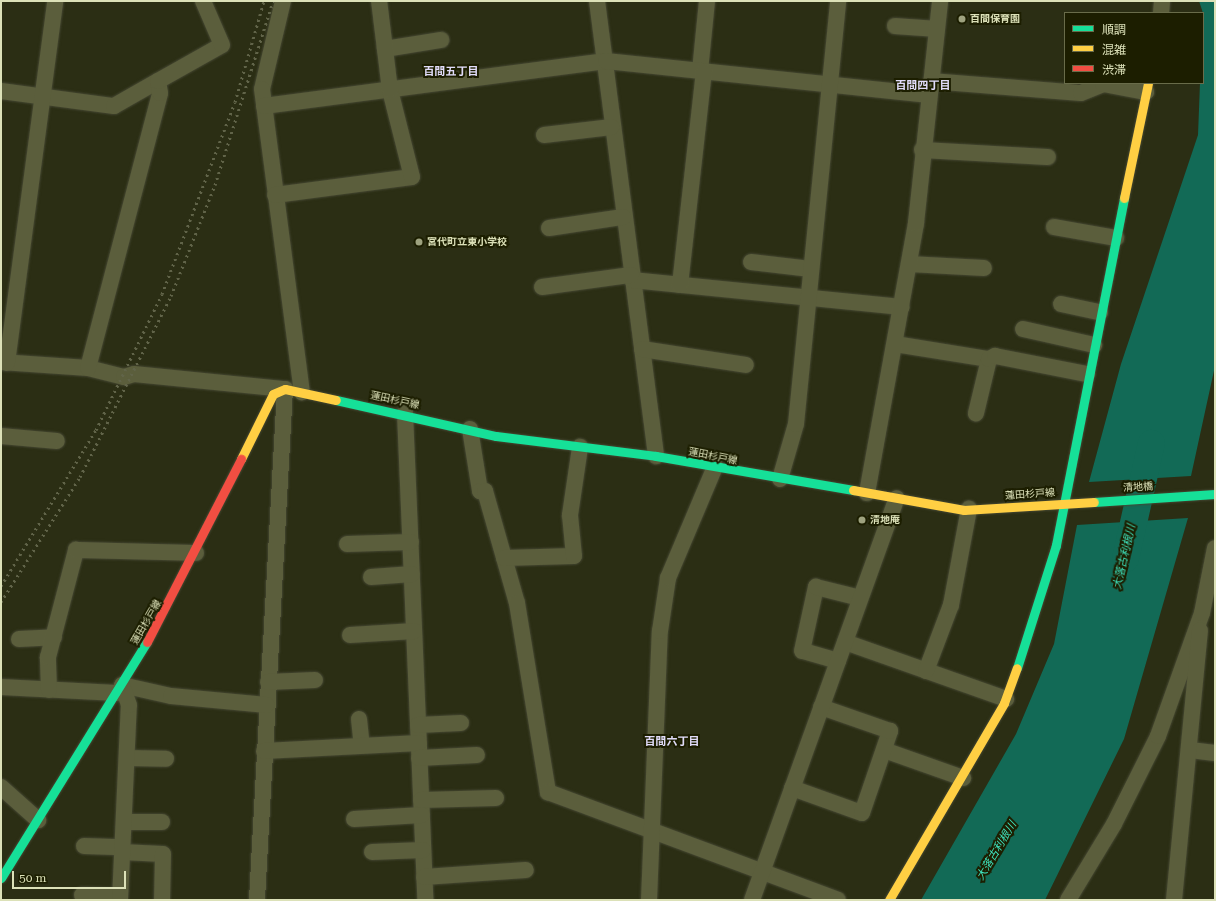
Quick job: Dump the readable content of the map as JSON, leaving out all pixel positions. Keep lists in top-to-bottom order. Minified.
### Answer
{"streets":{"main road":["蓮田杉戸線","清地橋"]},"crossings":[["蓮田杉戸線","清地橋"]],"districts":["百間五丁目","百間四丁目","百間六丁目"],"water":["大落古利根川"],"places":["百間保育園","宮代町立東小学校","清地庵"],"legend":["順調","混雑","渋滞"],"scale_bar":"50 m"}
